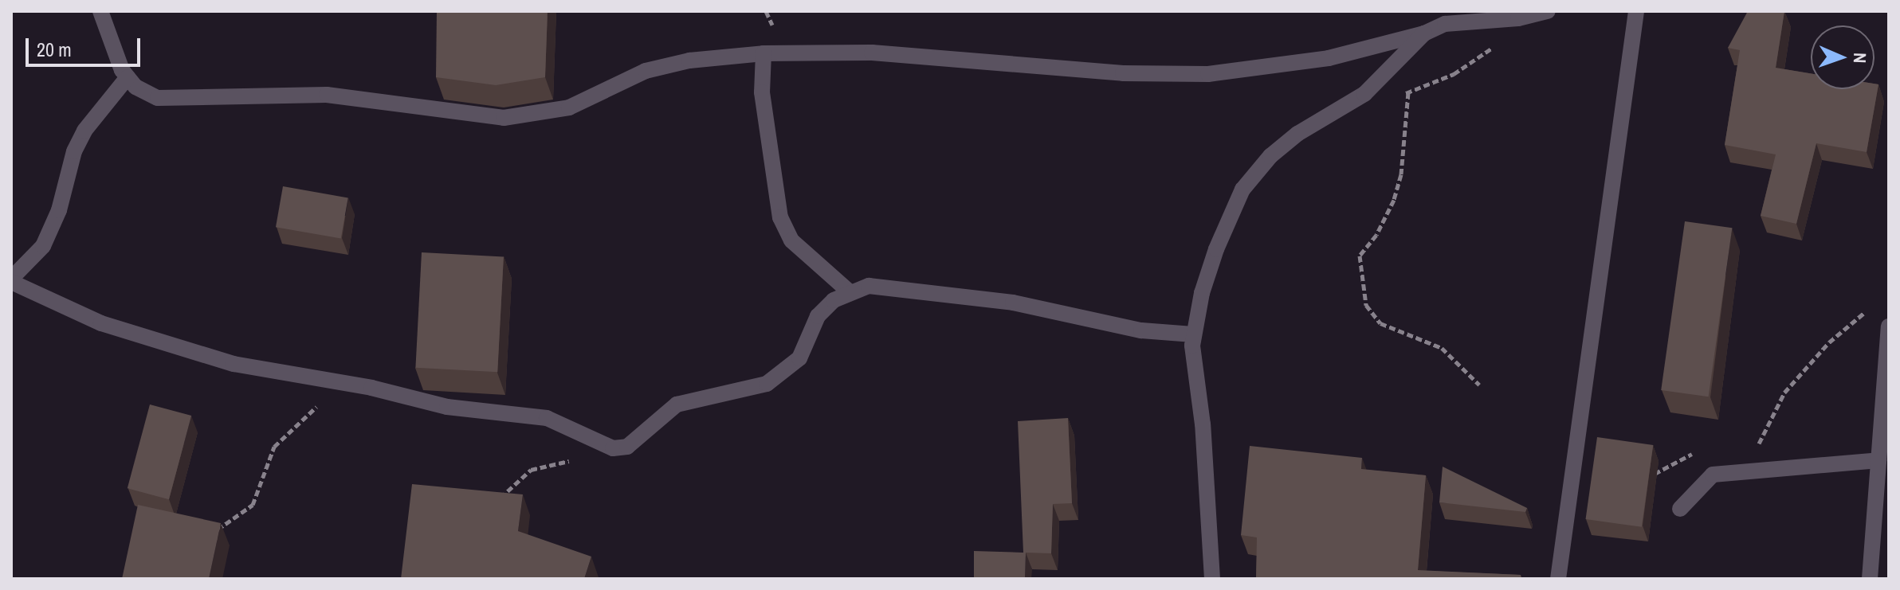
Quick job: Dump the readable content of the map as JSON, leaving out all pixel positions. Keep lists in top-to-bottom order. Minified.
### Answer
{"scale_bar":"20 m","north":"right"}
